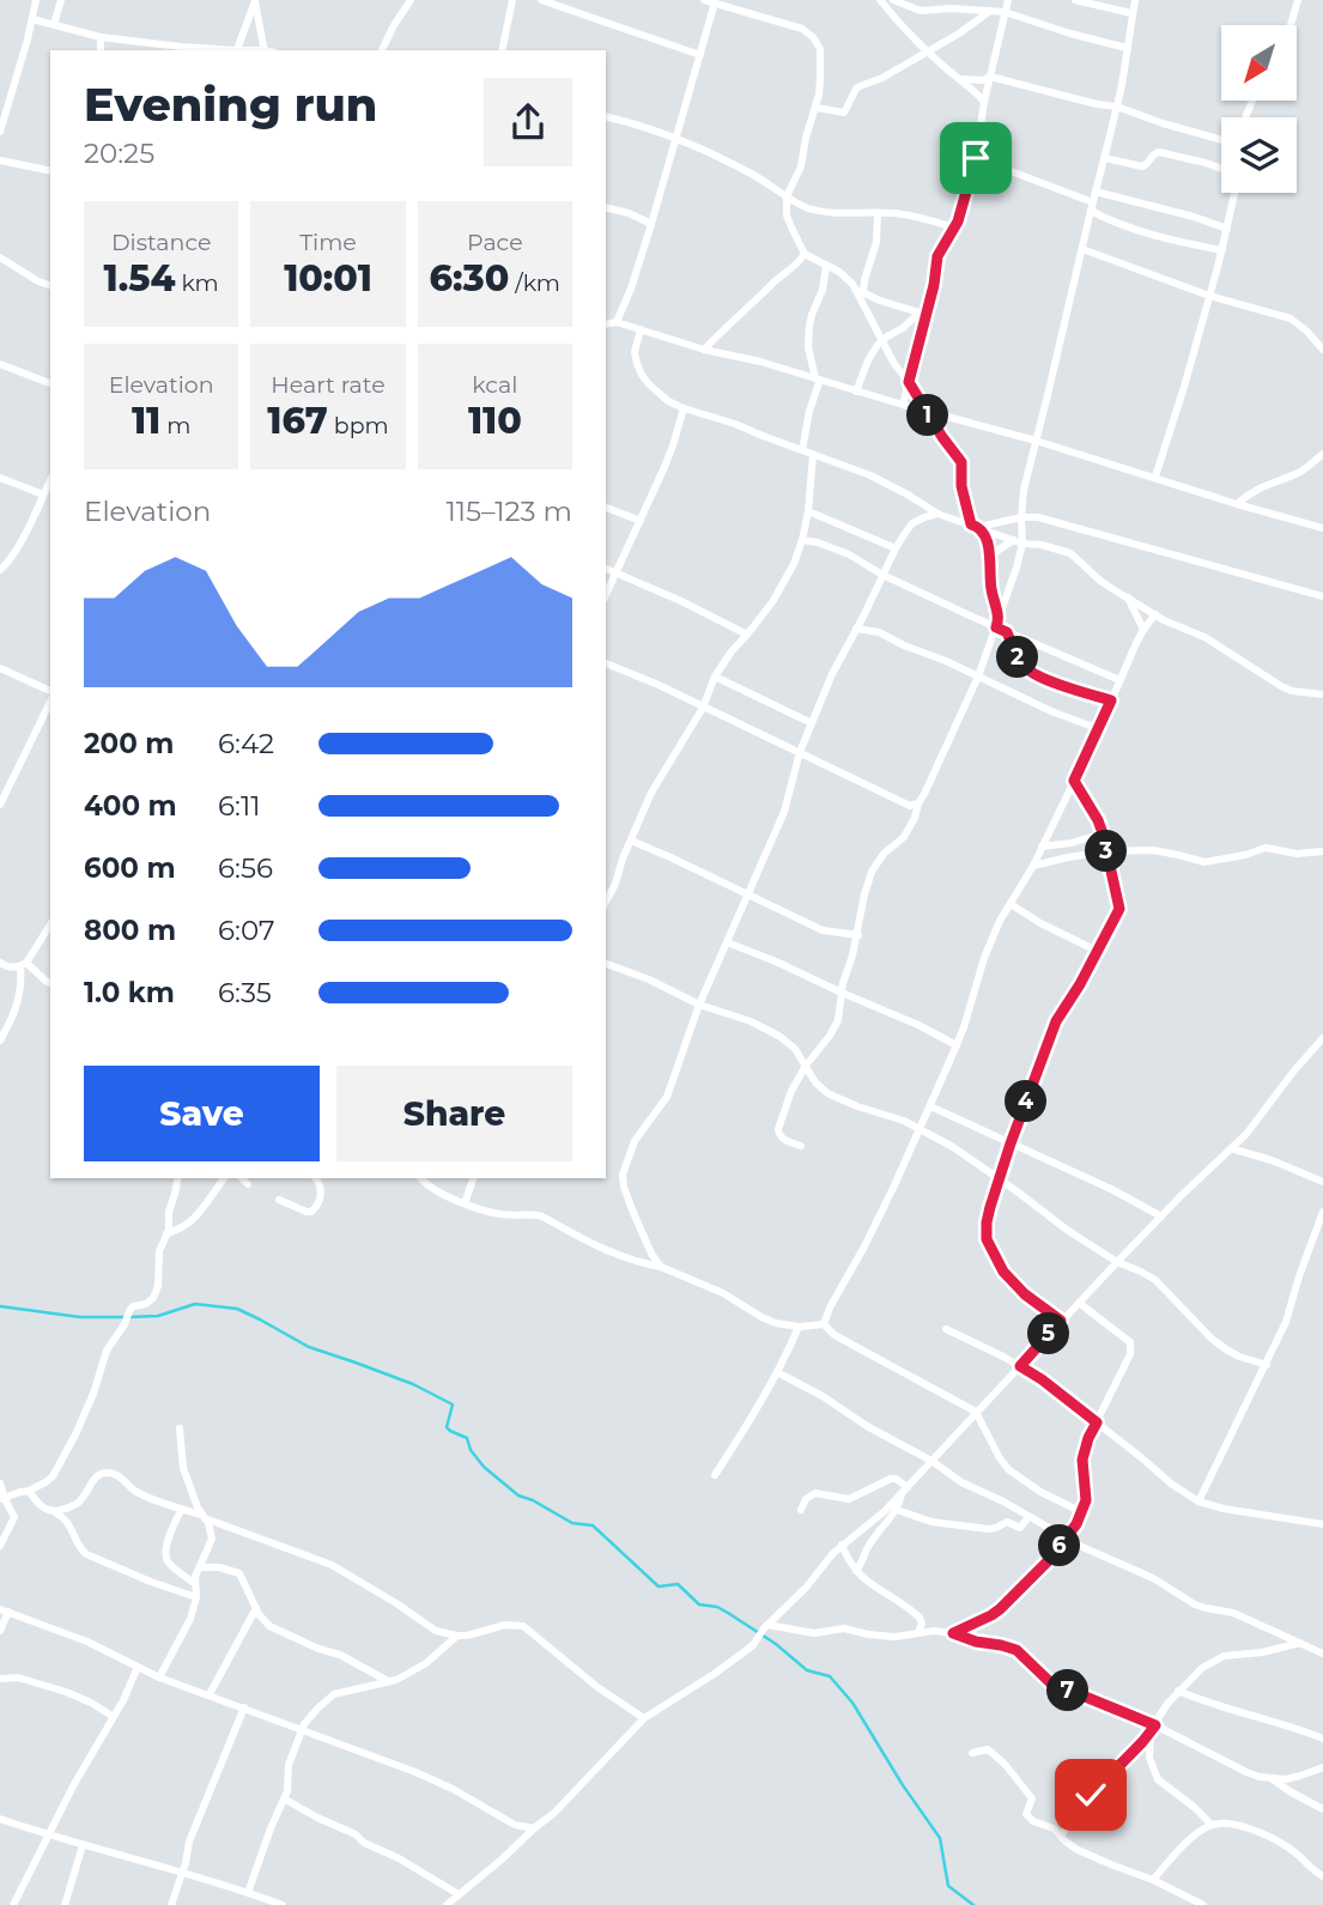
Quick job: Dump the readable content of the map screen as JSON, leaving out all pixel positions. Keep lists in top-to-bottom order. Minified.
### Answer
{"north":"bottom left","page":{"heading":["Evening run","20:25"],"stats":[["Distance","1.54 km"],["Time","10:01"],["Pace","6:30 /km"],["Elevation","11 m"],["Heart rate","167 bpm"],["kcal","110"]],"pins":["1","2","3","4","5","6","7"],"chart":["Elevation","115–123 m"],"list":[{"name":"200 m","note":"6:42"},{"name":"400 m","note":"6:11"},{"name":"600 m","note":"6:56"},{"name":"800 m","note":"6:07"},{"name":"1.0 km","note":"6:35"}],"buttons":["Save","Share"]}}
